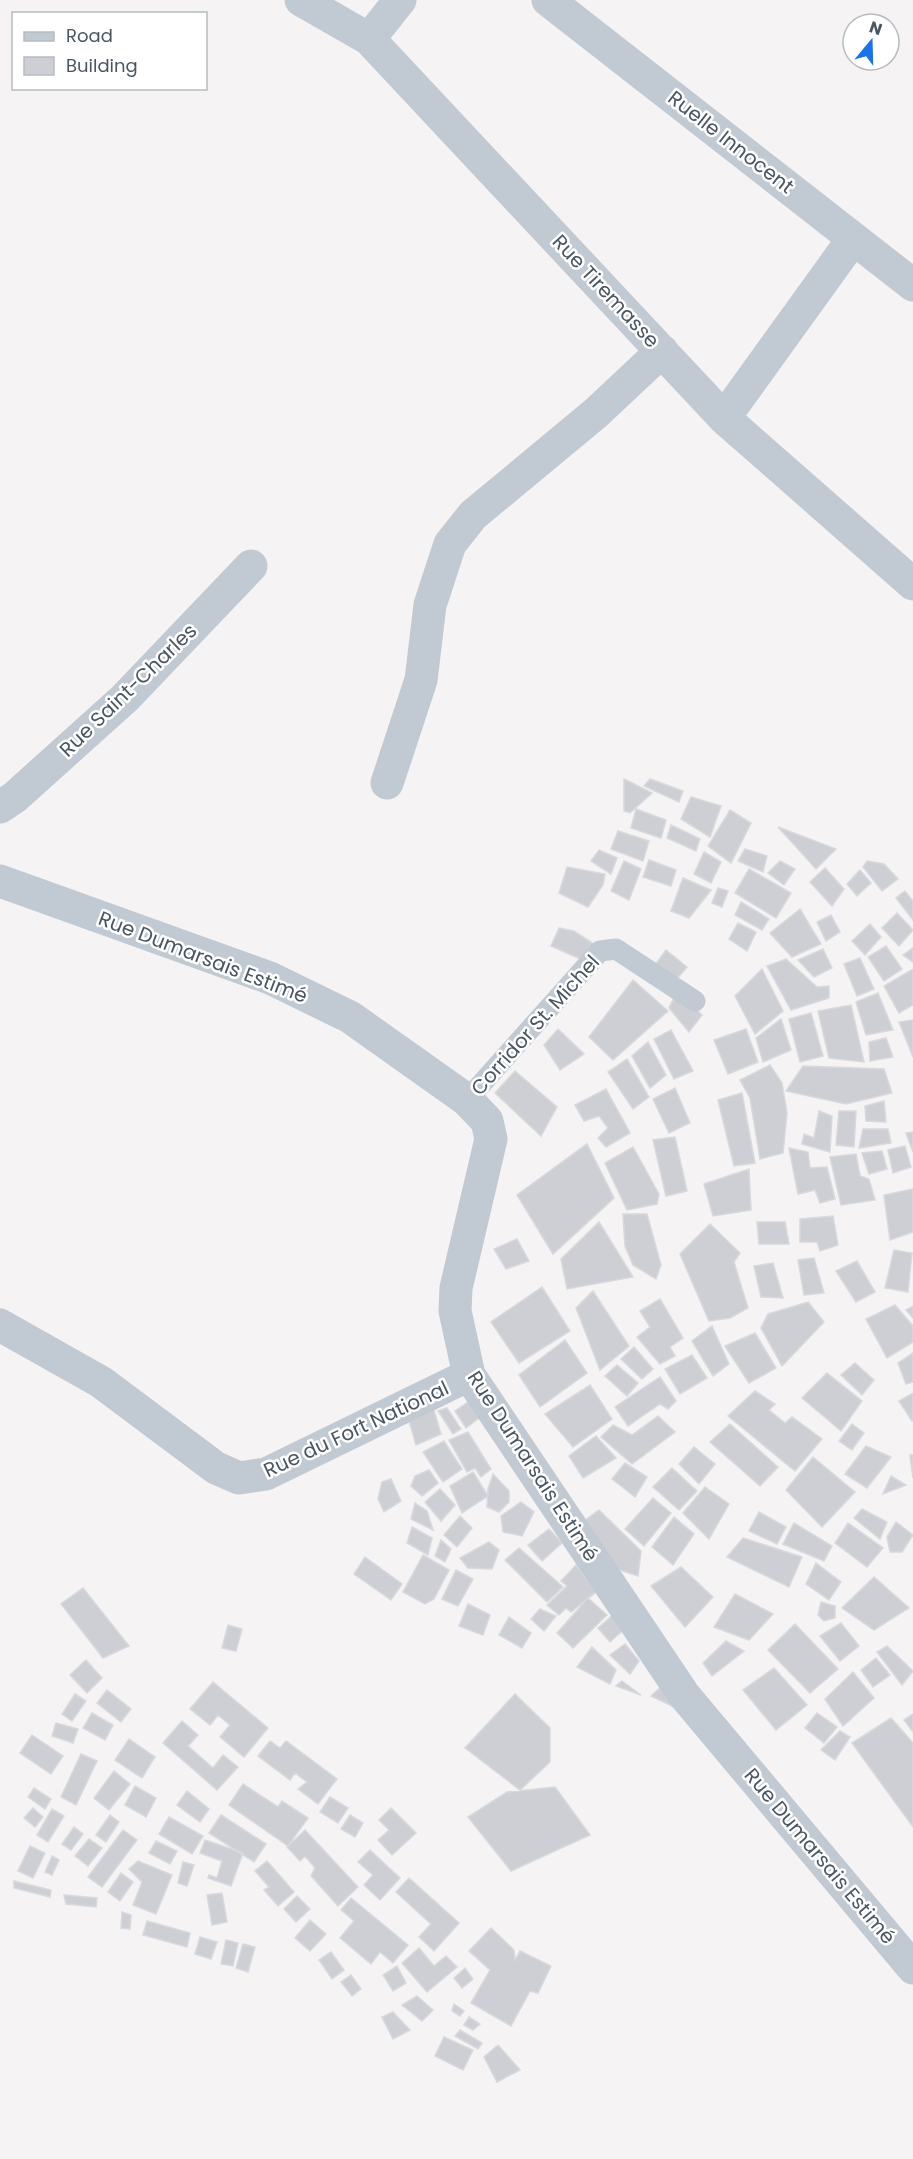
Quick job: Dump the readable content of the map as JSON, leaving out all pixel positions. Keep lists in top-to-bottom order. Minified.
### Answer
{"streets":{"street":["Ruelle Innocent","Rue Tiremasse","Rue Saint-Charles","Rue Dumarsais Estimé","Rue du Fort National"],"lane":["Corridor St. Michel"]},"crossings":[["Rue Dumarsais Estimé","Corridor St. Michel"],["Rue Dumarsais Estimé","Rue du Fort National"]],"legend":["Road","Building"],"north":"top"}
